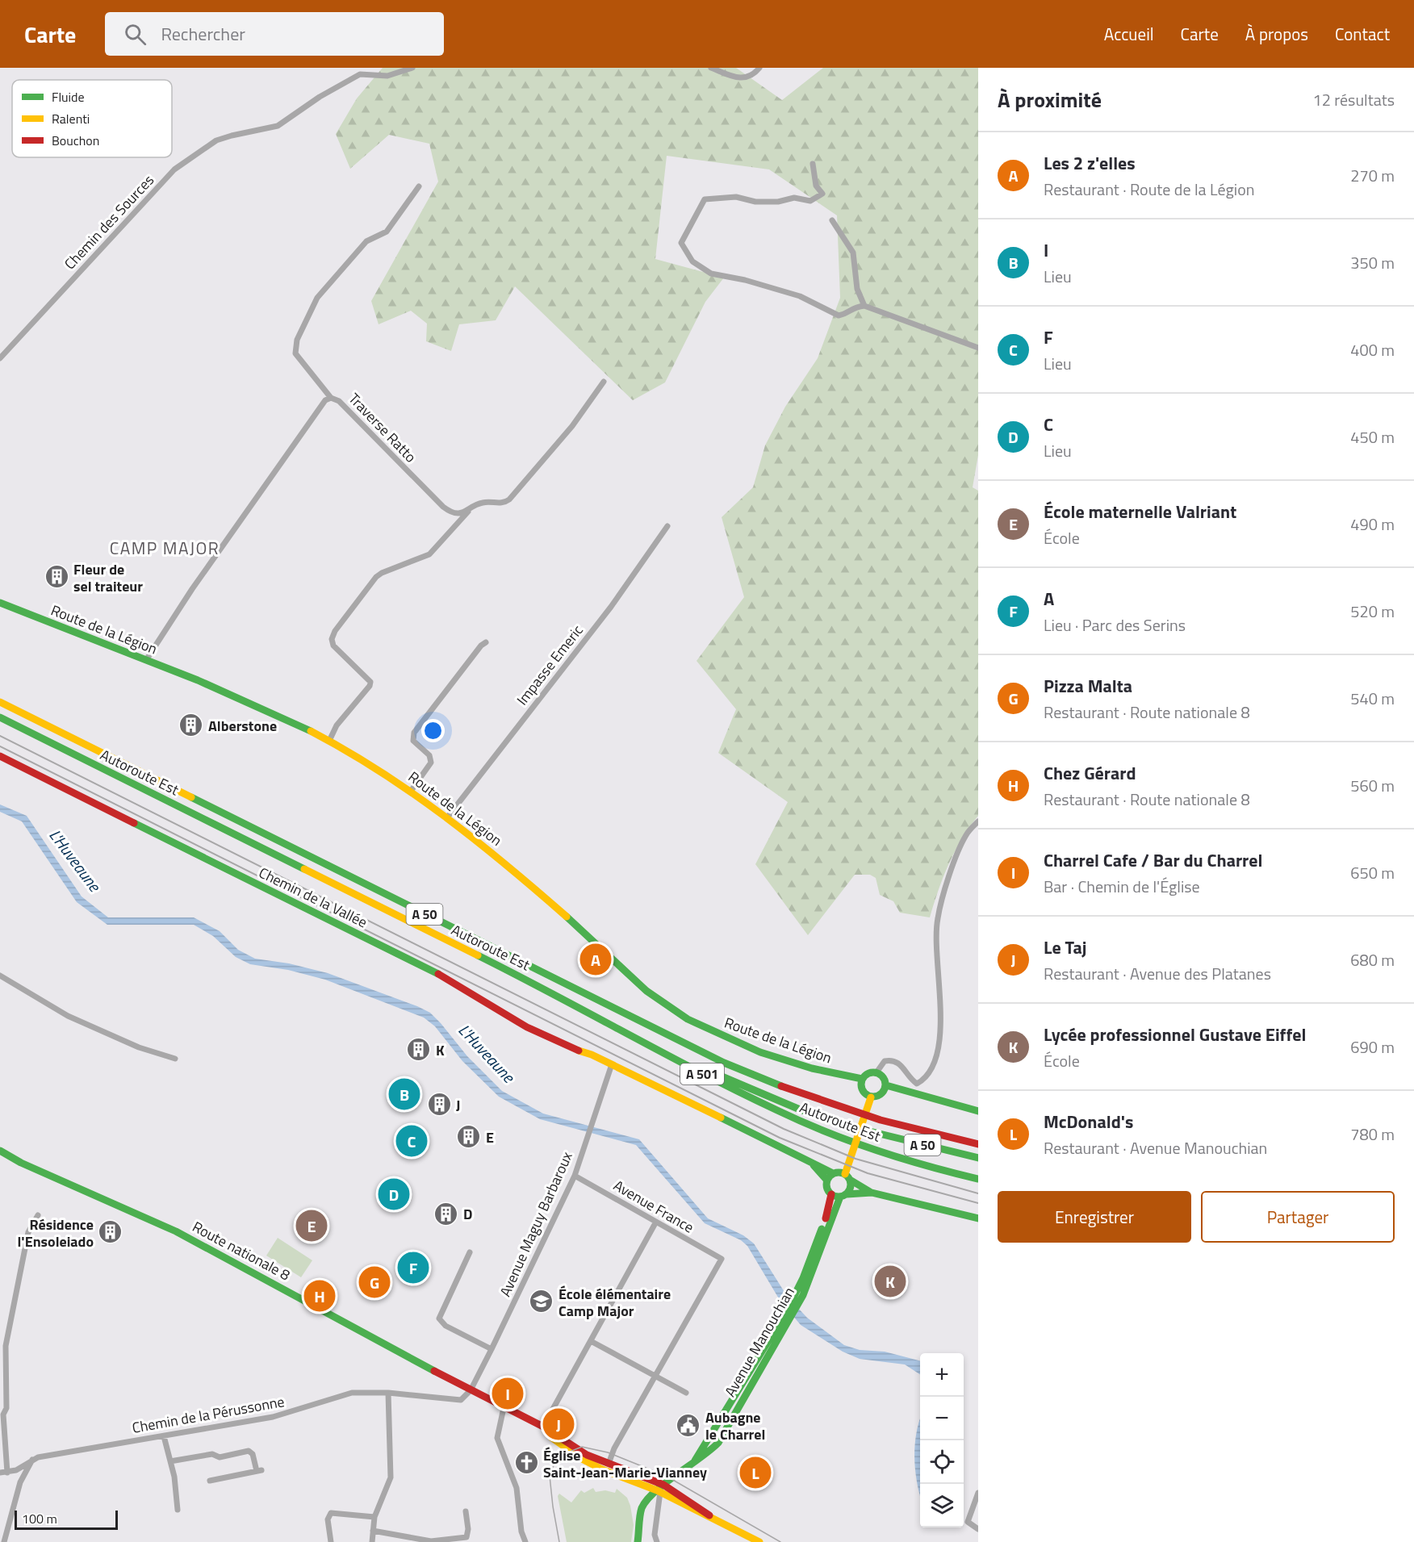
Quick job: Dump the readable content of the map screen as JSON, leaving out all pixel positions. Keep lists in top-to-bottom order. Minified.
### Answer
{"streets":{"main road":["Route de la Légion","Autoroute Est","Chemin de la Vallée","A 50","A 501","Route nationale 8","Avenue Manouchian"],"street":["Chemin des Sources","Traverse Ratto","Impasse Emeric","Avenue France","Avenue Maguy Barbaroux","Chemin de la Pérussonne"]},"crossings":[["Traverse Ratto","Route de la Légion"],["Route de la Légion","Impasse Emeric"],["Autoroute Est","A 50"],["Chemin de la Vallée","Avenue Maguy Barbaroux"],["Chemin de la Vallée","Avenue Manouchian"],["Avenue France","Avenue Maguy Barbaroux"],["Avenue Maguy Barbaroux","Route nationale 8"],["Avenue Maguy Barbaroux","Chemin de la Pérussonne"],["Route nationale 8","Chemin de la Pérussonne"]],"districts":["CAMP MAJOR"],"water":["L'Huveaune"],"places":{"building":["Fleur de sel traiteur","Alberstone","K","J","E","D","Résidence l'Ensoleiado"],"school or university":["École élémentaire Camp Major"],"public building":["Aubagne le Charrel"],"church":["Église Saint-Jean-Marie-Vianney"]},"legend":["Fluide","Ralenti","Bouchon"],"scale_bar":"100 m","page":{"header":"Carte","search":"Rechercher","nav":["Accueil","Carte","À propos","Contact"],"heading":["À proximité","12 résultats"],"list":[{"mark":"A","name":"Les 2 z'elles","note":"Restaurant · Route de la Légion","value":"270 m"},{"mark":"B","name":"I","note":"Lieu","value":"350 m"},{"mark":"C","name":"F","note":"Lieu","value":"400 m"},{"mark":"D","name":"C","note":"Lieu","value":"450 m"},{"mark":"E","name":"École maternelle Valriant","note":"École","value":"490 m"},{"mark":"F","name":"A","note":"Lieu · Parc des Serins","value":"520 m"},{"mark":"G","name":"Pizza Malta","note":"Restaurant · Route nationale 8","value":"540 m"},{"mark":"H","name":"Chez Gérard","note":"Restaurant · Route nationale 8","value":"560 m"},{"mark":"I","name":"Charrel Cafe / Bar du Charrel","note":"Bar · Chemin de l'Église","value":"650 m"},{"mark":"J","name":"Le Taj","note":"Restaurant · Avenue des Platanes","value":"680 m"},{"mark":"K","name":"Lycée professionnel Gustave Eiffel","note":"École","value":"690 m"},{"mark":"L","name":"McDonald's","note":"Restaurant · Avenue Manouchian","value":"780 m"}],"pins":["A","B","C","D","E","F","K","G","H","I","J","L"],"buttons":["Enregistrer","Partager"],"map_buttons":["+","−"],"scale":"100 m"}}
